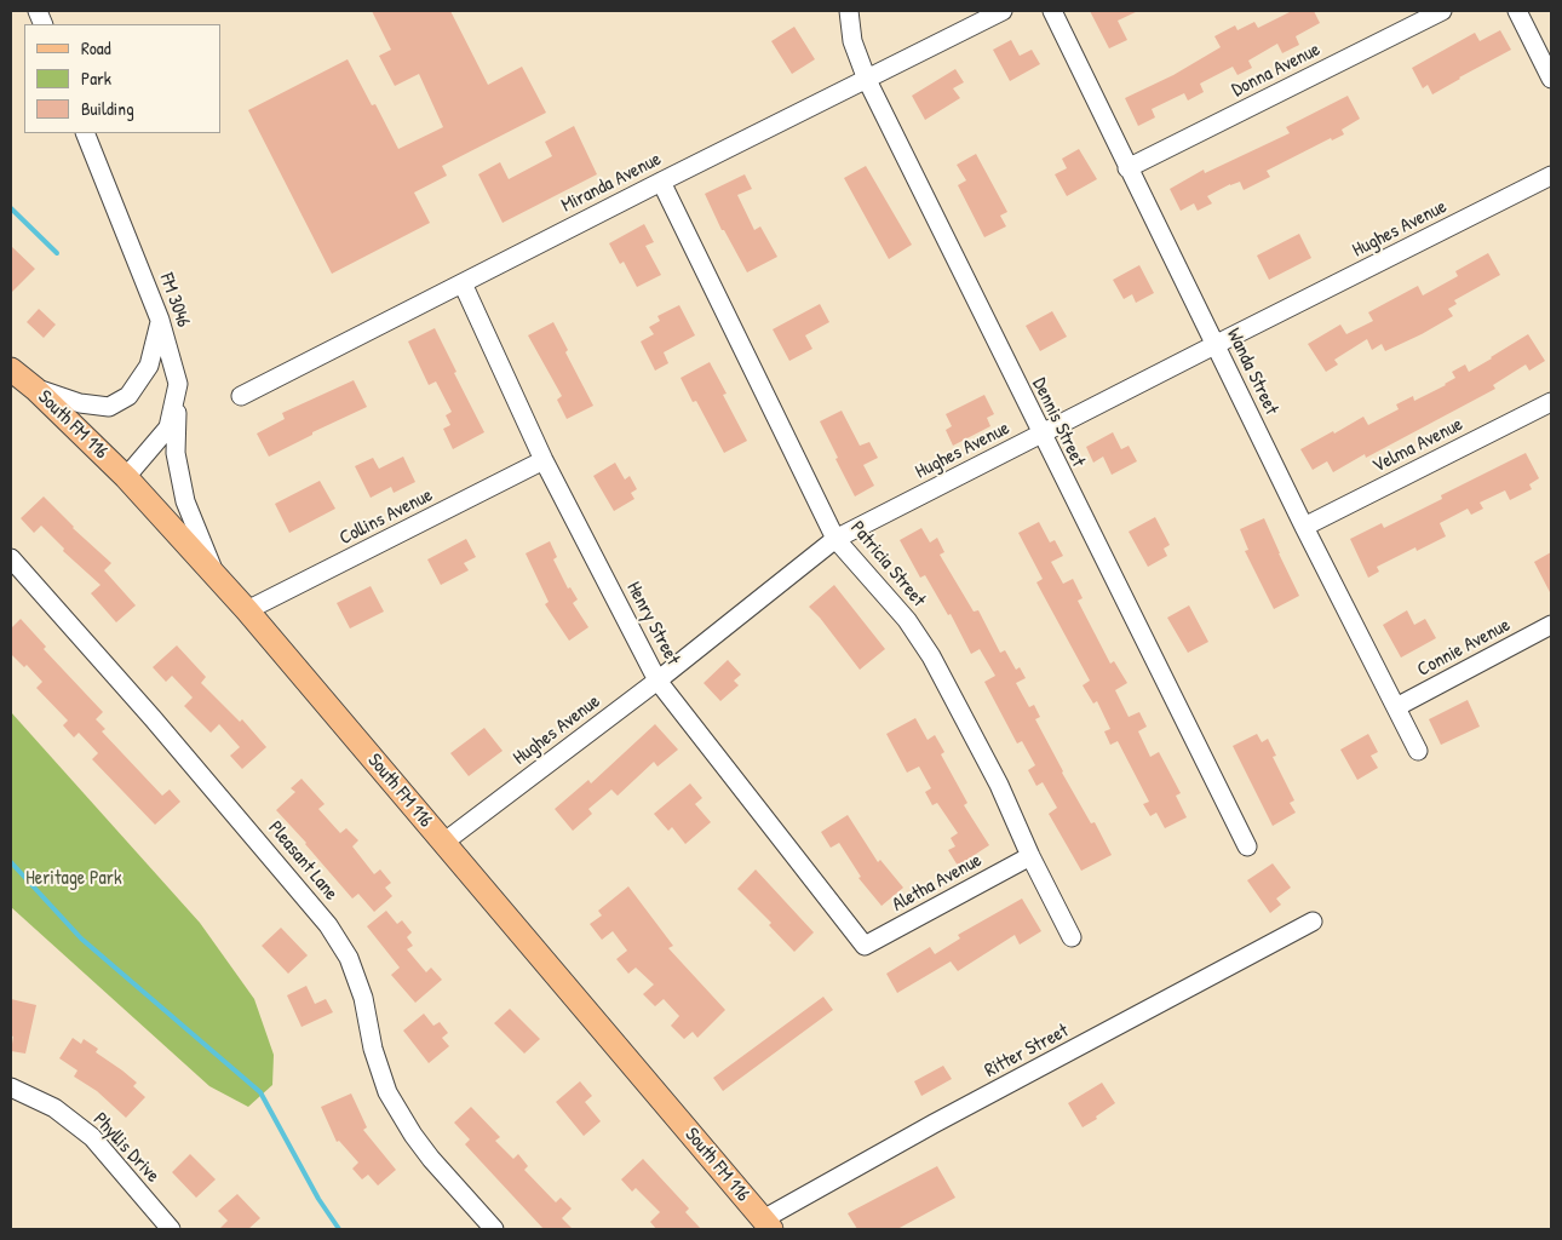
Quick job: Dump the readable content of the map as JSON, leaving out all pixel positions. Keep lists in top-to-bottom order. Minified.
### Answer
{"streets":{"main road":["South FM 116"],"street":["Donna Avenue","Miranda Avenue","Hughes Avenue","FM 3046","Wanda Street","Dennis Street","Velma Avenue","Collins Avenue","Patricia Street","Henry Street","Connie Avenue","Pleasant Lane","Aletha Avenue","Ritter Street","Phyllis Drive"]},"crossings":[["Donna Avenue","Wanda Street"],["Miranda Avenue","Dennis Street"],["Miranda Avenue","Patricia Street"],["Miranda Avenue","Henry Street"],["Hughes Avenue","Wanda Street"],["Hughes Avenue","Dennis Street"],["Hughes Avenue","South FM 116"],["Hughes Avenue","Patricia Street"],["Hughes Avenue","Henry Street"],["FM 3046","South FM 116"],["Wanda Street","Velma Avenue"],["Wanda Street","Connie Avenue"],["South FM 116","Collins Avenue"],["South FM 116","Ritter Street"],["Collins Avenue","Henry Street"],["Patricia Street","Aletha Avenue"],["Henry Street","Aletha Avenue"]],"parks":["Heritage Park"],"legend":["Road","Park","Building"]}
